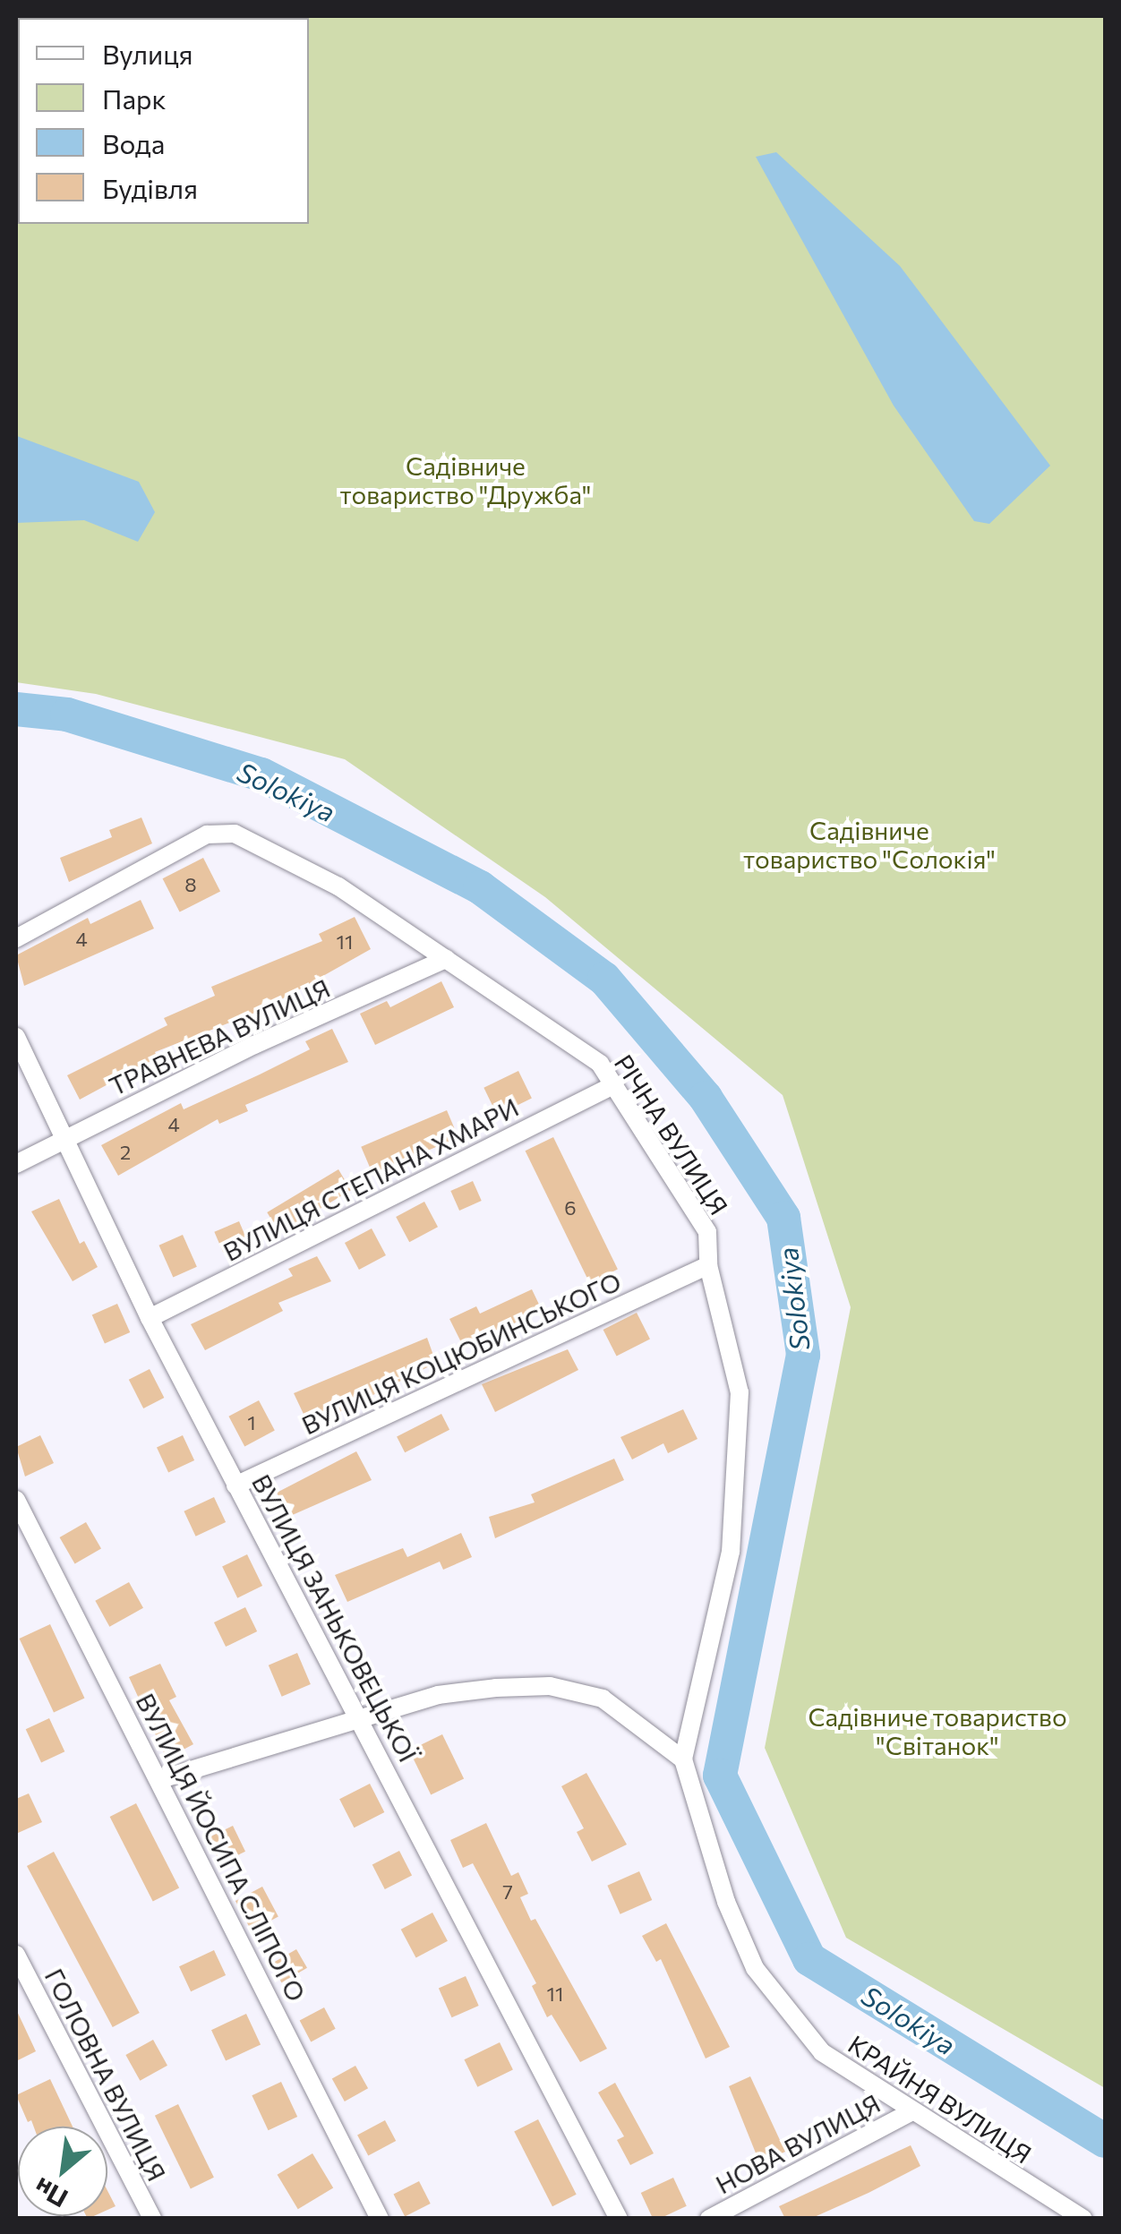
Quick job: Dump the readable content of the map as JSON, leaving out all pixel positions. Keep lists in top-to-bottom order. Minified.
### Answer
{"streets":{"street":["ТРАВНЕВА ВУЛИЦЯ","РІЧНА ВУЛИЦЯ","ВУЛИЦЯ СТЕПАНА ХМАРИ","ВУЛИЦЯ КОЦЮБИНСЬКОГО","ВУЛИЦЯ ЗАНЬКОВЕЦЬКОЇ","ВУЛИЦЯ ЙОСИПА СЛІПОГО","ГОЛОВНА ВУЛИЦЯ","КРАЙНЯ ВУЛИЦЯ","НОВА ВУЛИЦЯ"]},"crossings":[["ТРАВНЕВА ВУЛИЦЯ","РІЧНА ВУЛИЦЯ"],["ТРАВНЕВА ВУЛИЦЯ","ВУЛИЦЯ ЗАНЬКОВЕЦЬКОЇ"],["РІЧНА ВУЛИЦЯ","ВУЛИЦЯ СТЕПАНА ХМАРИ"],["РІЧНА ВУЛИЦЯ","ВУЛИЦЯ КОЦЮБИНСЬКОГО"],["РІЧНА ВУЛИЦЯ","КРАЙНЯ ВУЛИЦЯ"],["ВУЛИЦЯ СТЕПАНА ХМАРИ","ВУЛИЦЯ ЗАНЬКОВЕЦЬКОЇ"],["ВУЛИЦЯ КОЦЮБИНСЬКОГО","ВУЛИЦЯ ЗАНЬКОВЕЦЬКОЇ"],["КРАЙНЯ ВУЛИЦЯ","НОВА ВУЛИЦЯ"]],"water":["Solokiya"],"parks":["Садівниче товариство \"Дружба\"","Садівниче товариство \"Солокія\"","Садівниче товариство \"Світанок\""],"house_numbers":["8","4","11","4","2","6","1","7","11"],"legend":["Вулиця","Парк","Вода","Будівля"],"north":"bottom left"}
